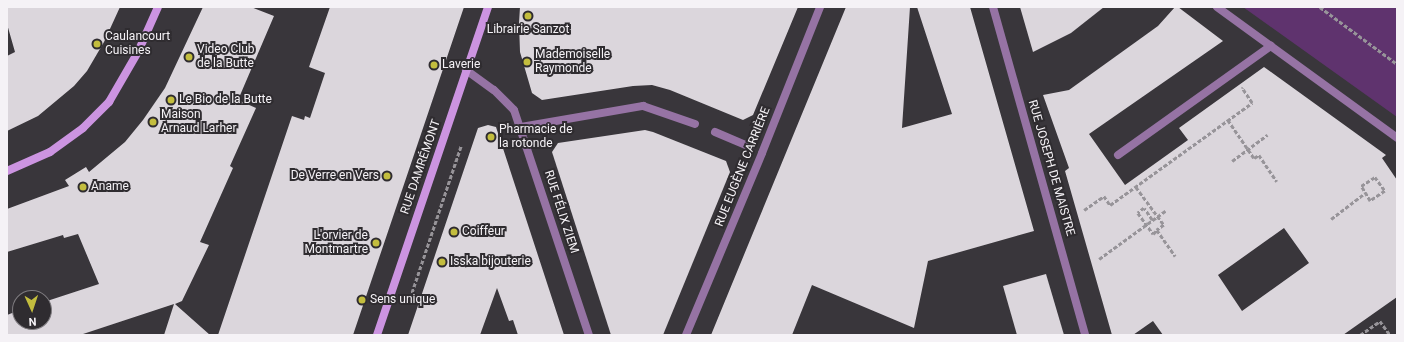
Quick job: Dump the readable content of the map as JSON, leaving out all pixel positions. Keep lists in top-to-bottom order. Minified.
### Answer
{"streets":{"street":["RUE DAMRÉMONT","RUE EUGÈNE CARRIÈRE","RUE JOSEPH DE MAISTRE","RUE FÉLIX ZIEM"]},"crossings":[["RUE DAMRÉMONT","RUE FÉLIX ZIEM"]],"places":["Librairie Sanzot","Caulancourt Cuisines","Video Club de la Butte","Mademoiselle Raymonde","Laverie","Le Bio de la Butte","Maison Arnaud Larher","Pharmacie de la rotonde","De Verre en Vers","Aname","Coiffeur","L'orvier de Montmartre","Isska bijouterie","Sens unique"],"north":"bottom"}
